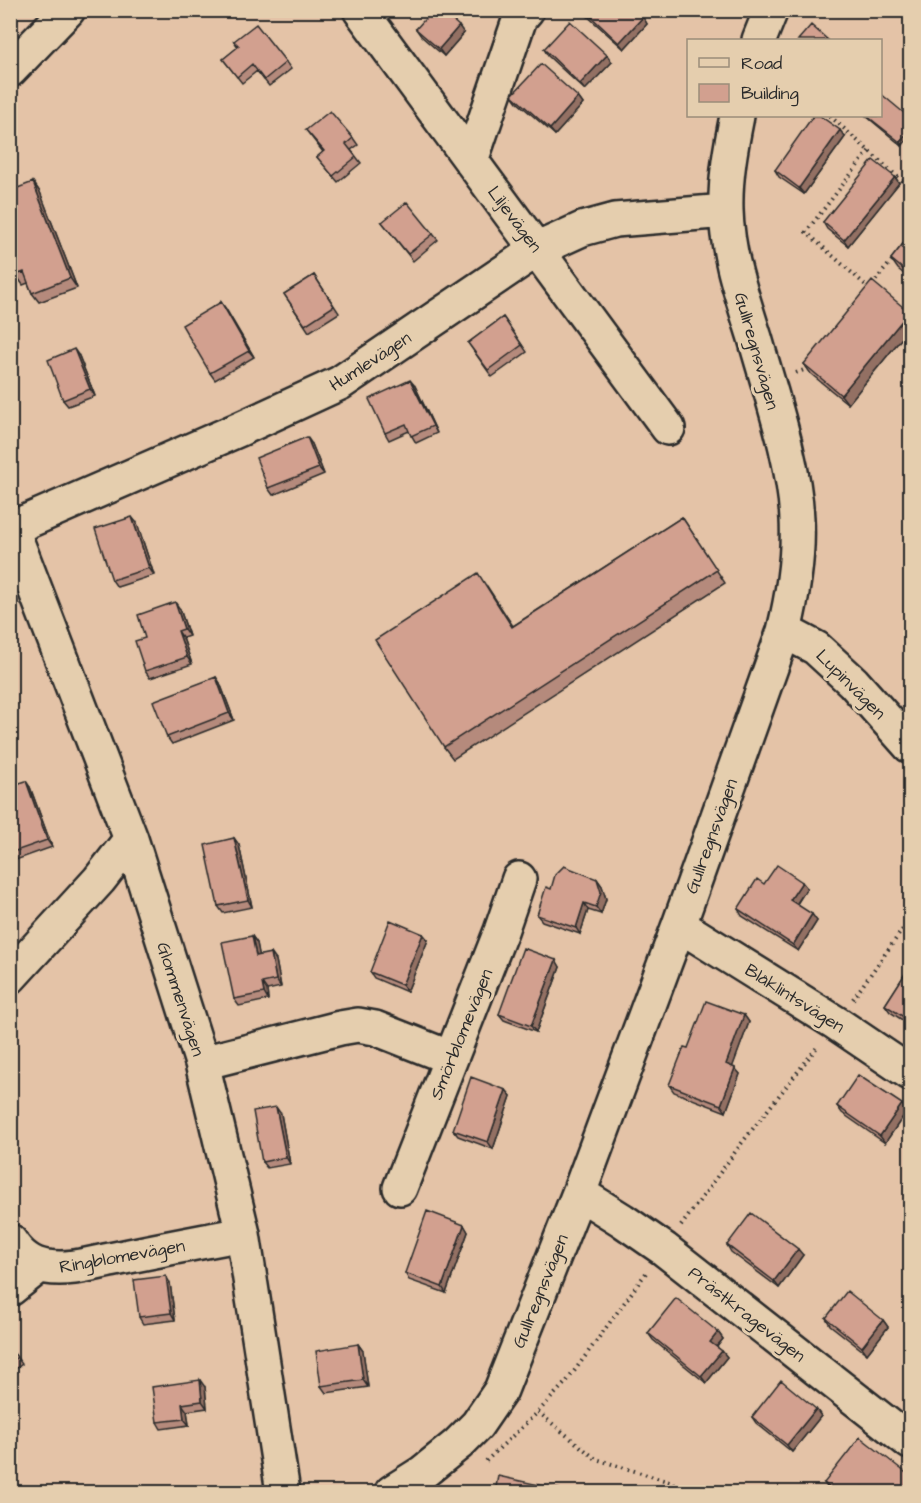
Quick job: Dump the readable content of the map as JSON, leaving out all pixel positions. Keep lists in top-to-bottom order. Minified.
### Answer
{"streets":{"street":["Liljevägen","Gullregnsvägen","Humlevägen","Lupinvägen","Blåklintsvägen","Glommenvägen","Smörblomevägen","Ringblomevägen","Prästkragevägen"]},"crossings":[["Liljevägen","Humlevägen"],["Gullregnsvägen","Humlevägen"],["Gullregnsvägen","Lupinvägen"],["Gullregnsvägen","Blåklintsvägen"],["Gullregnsvägen","Prästkragevägen"],["Humlevägen","Glommenvägen"],["Glommenvägen","Ringblomevägen"]],"legend":["Road","Building"]}
